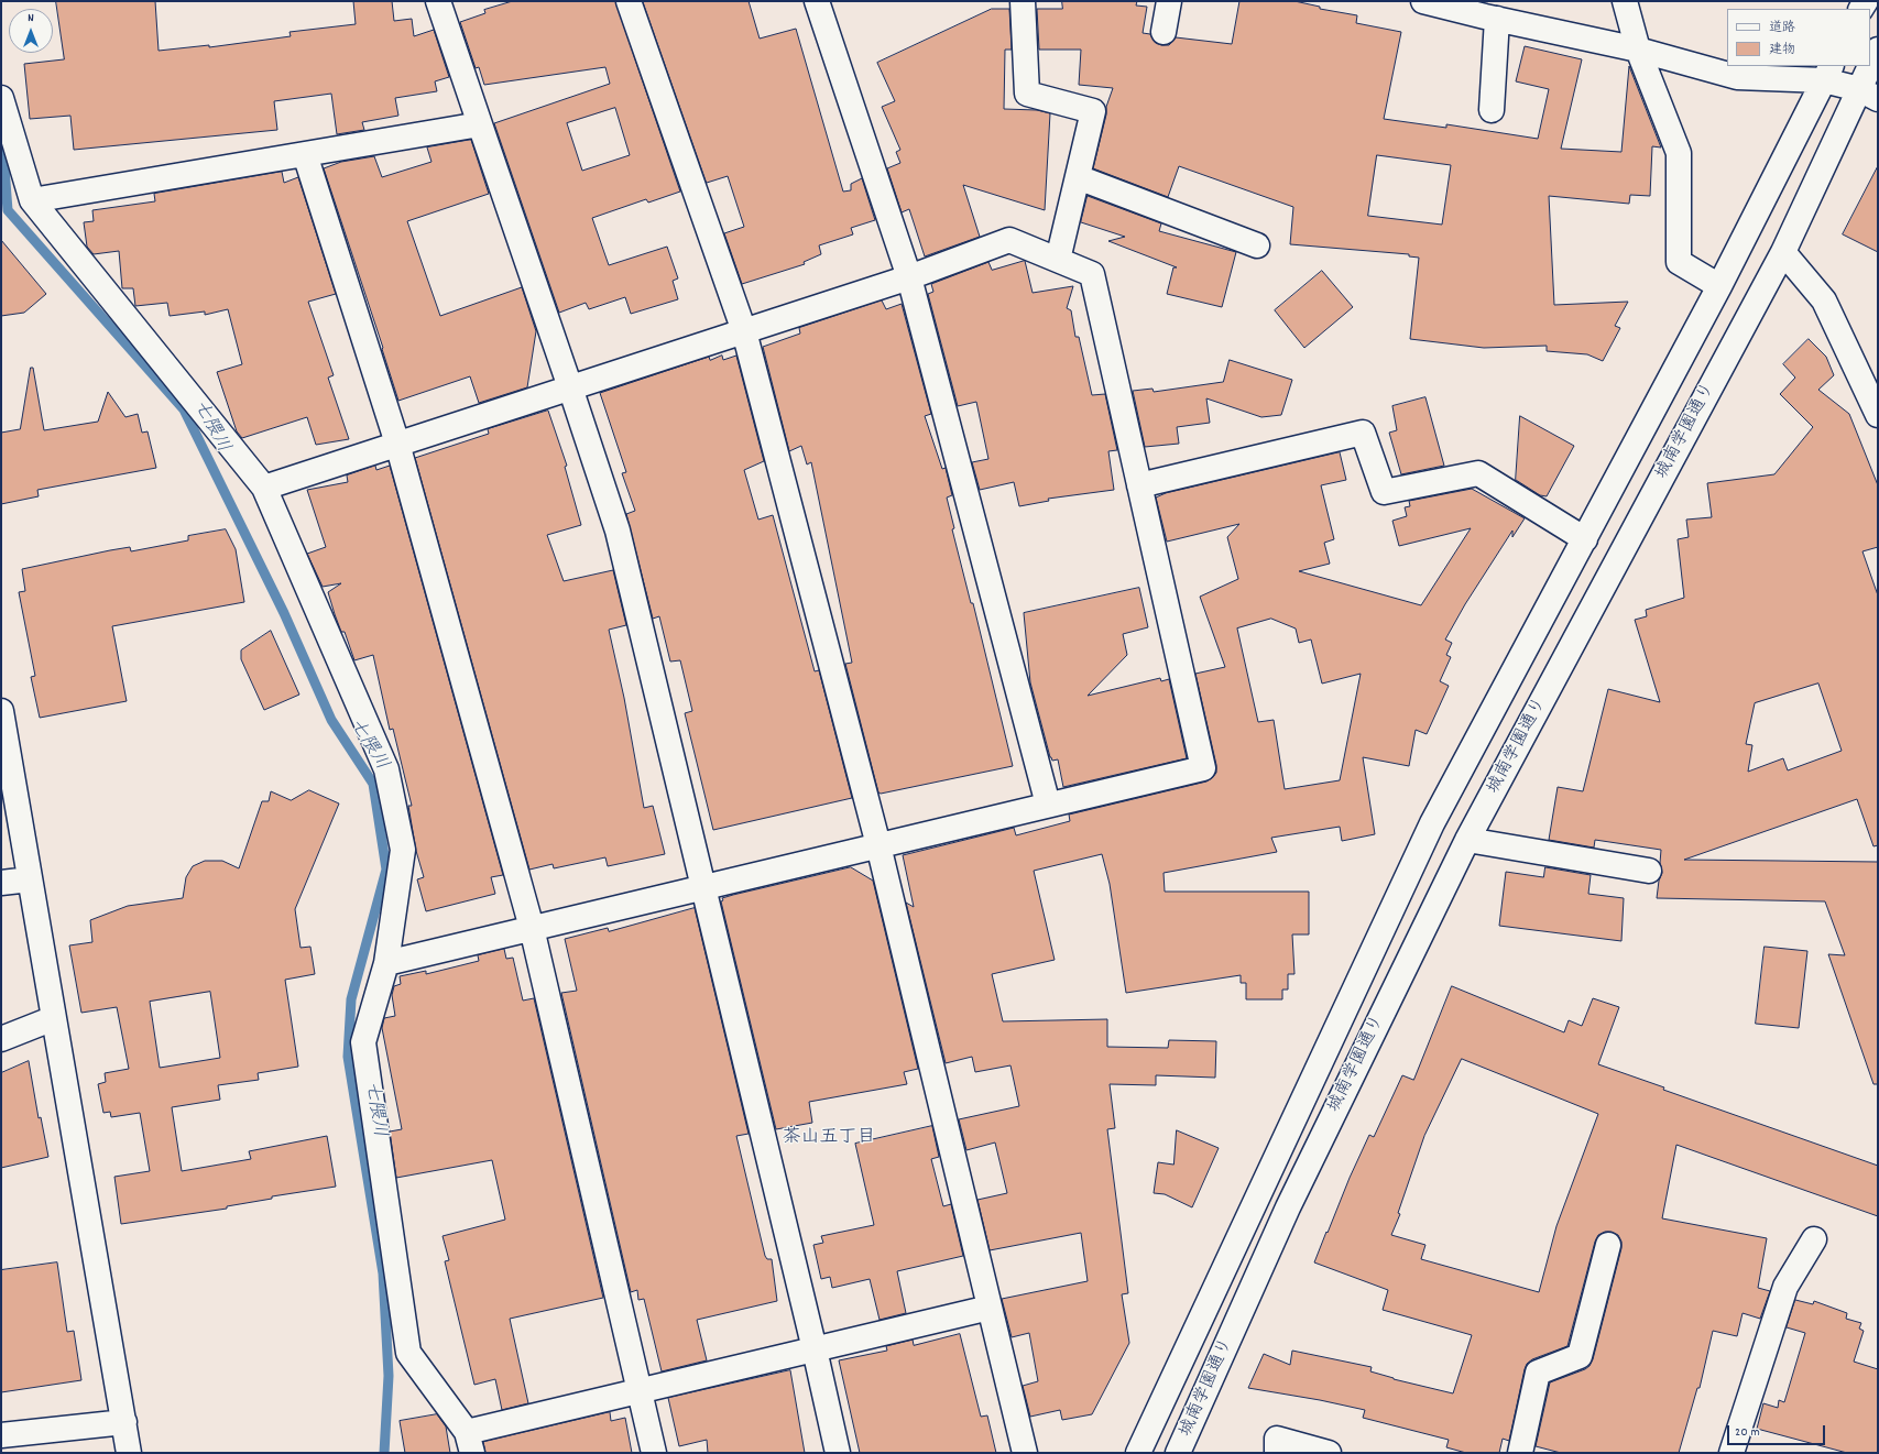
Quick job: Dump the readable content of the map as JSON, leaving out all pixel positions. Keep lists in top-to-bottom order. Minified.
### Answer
{"streets":{"street":["城南学園通り"]},"districts":["茶山五丁目"],"water":["七隈川"],"legend":["道路","建物"],"scale_bar":"20 m","north":"top"}
